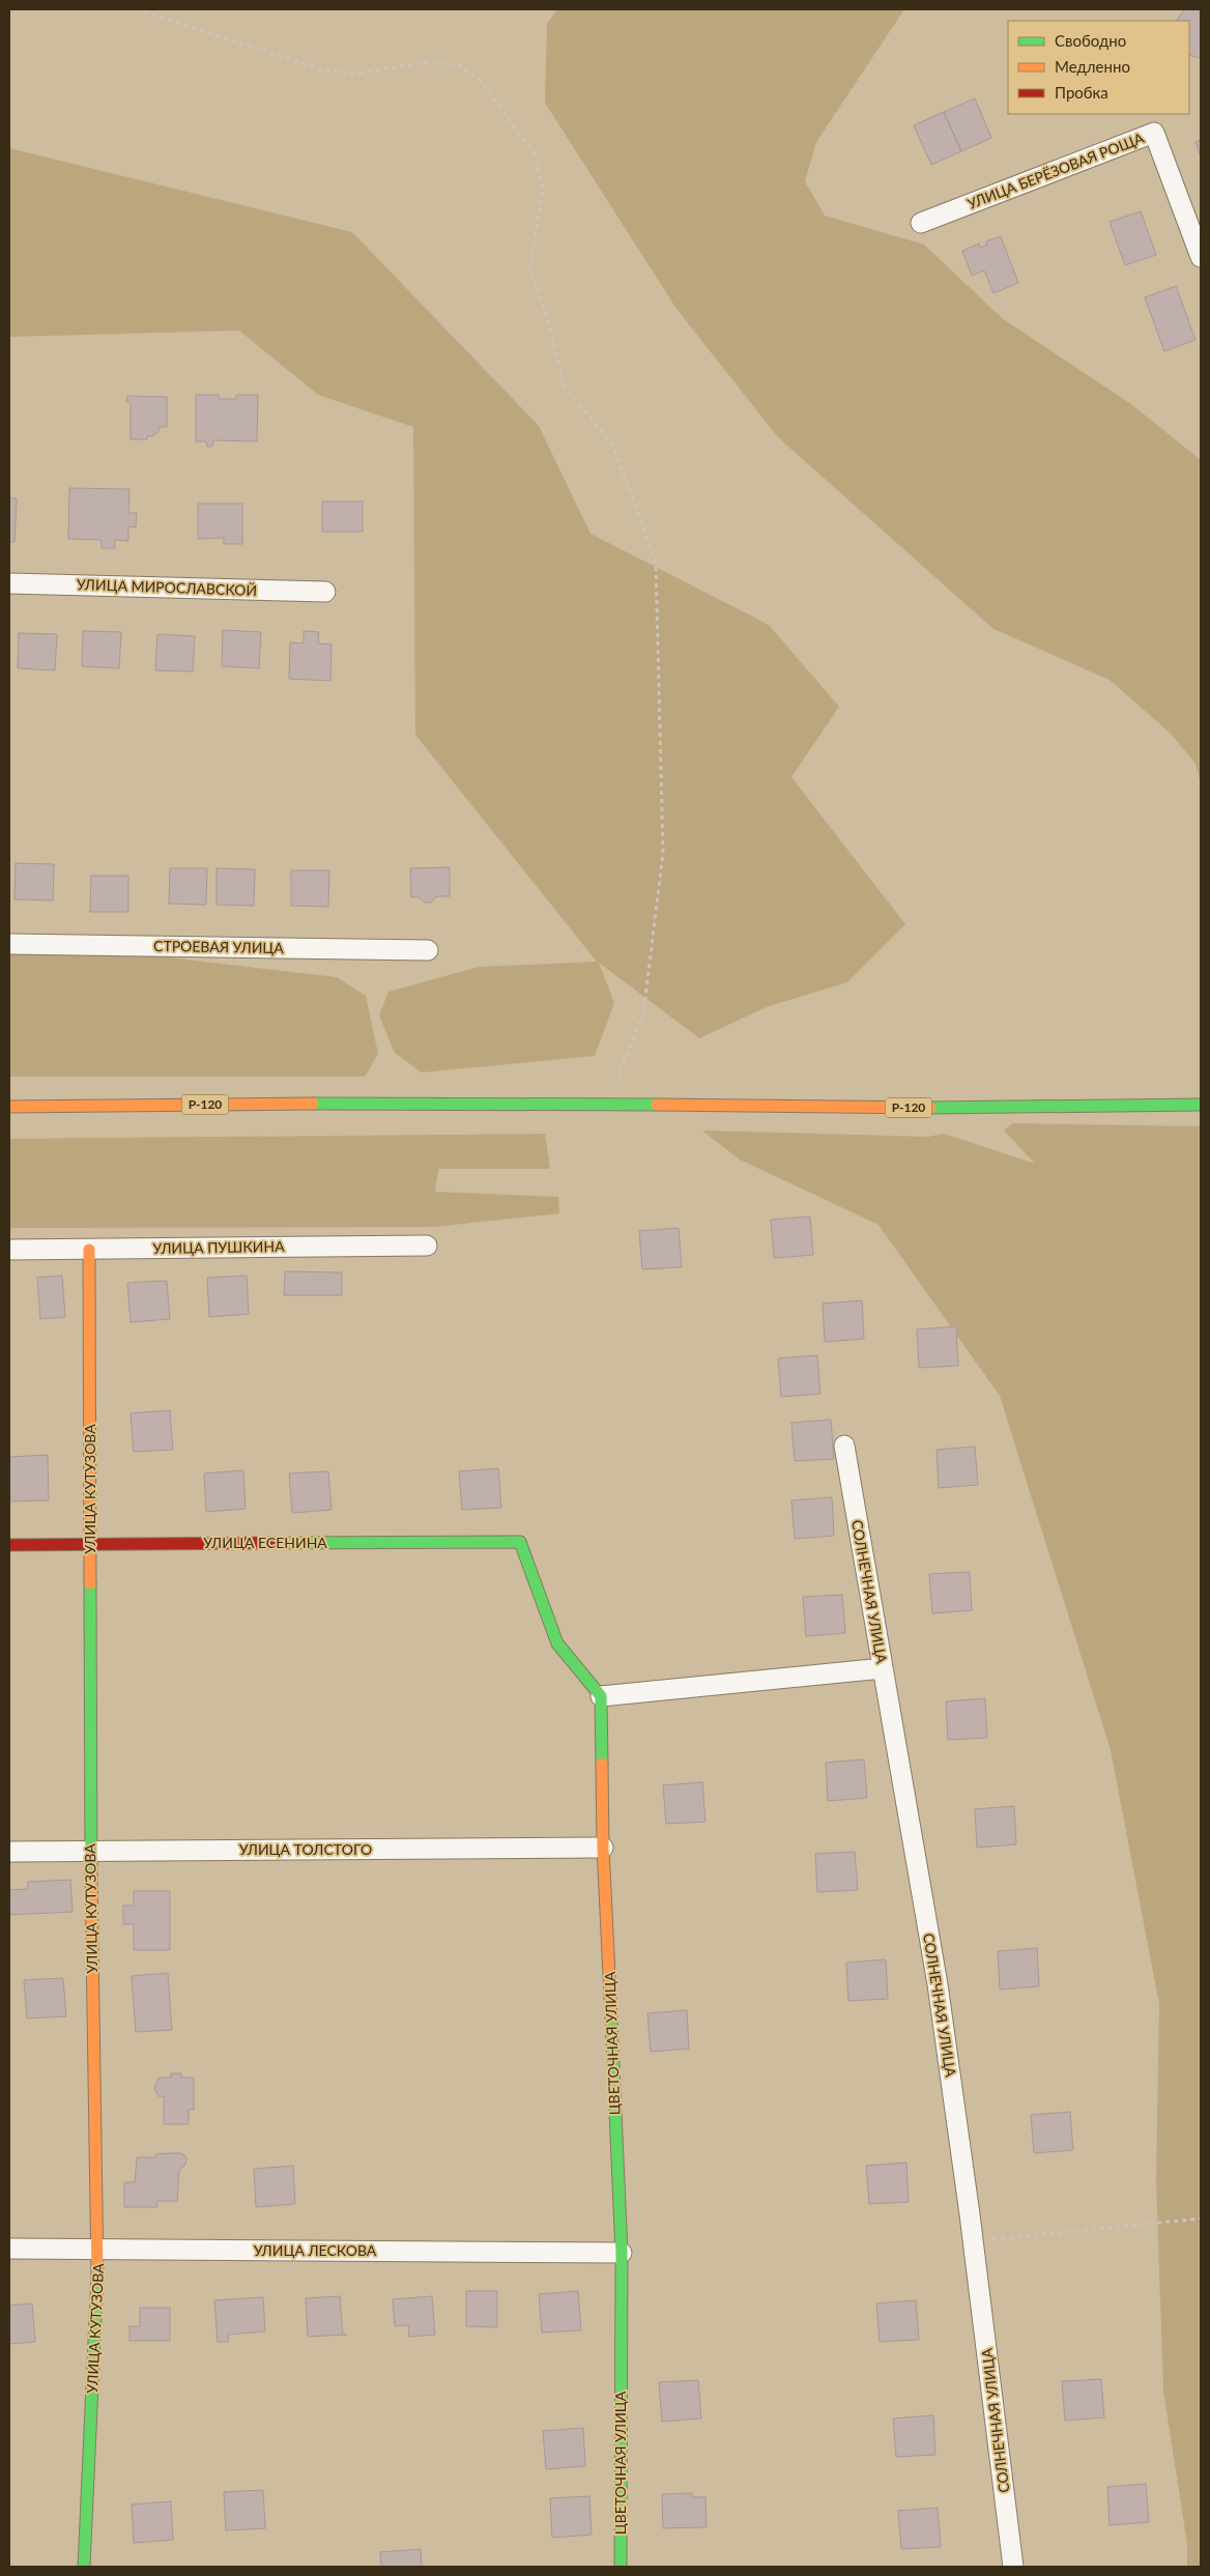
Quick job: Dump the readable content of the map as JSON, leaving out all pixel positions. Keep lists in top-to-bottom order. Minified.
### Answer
{"streets":{"street":["УЛИЦА БЕРЁЗОВАЯ РОЩА","УЛИЦА МИРОСЛАВСКОЙ","СТРОЕВАЯ УЛИЦА","Р-120","УЛИЦА ПУШКИНА","УЛИЦА КУТУЗОВА","УЛИЦА ЕСЕНИНА","СОЛНЕЧНАЯ УЛИЦА","УЛИЦА ТОЛСТОГО","ЦВЕТОЧНАЯ УЛИЦА","УЛИЦА ЛЕСКОВА"]},"crossings":[["УЛИЦА ПУШКИНА","УЛИЦА КУТУЗОВА"],["УЛИЦА КУТУЗОВА","УЛИЦА ЕСЕНИНА"],["УЛИЦА КУТУЗОВА","УЛИЦА ТОЛСТОГО"],["УЛИЦА КУТУЗОВА","УЛИЦА ЛЕСКОВА"],["УЛИЦА ЕСЕНИНА","ЦВЕТОЧНАЯ УЛИЦА"],["УЛИЦА ТОЛСТОГО","ЦВЕТОЧНАЯ УЛИЦА"],["ЦВЕТОЧНАЯ УЛИЦА","УЛИЦА ЛЕСКОВА"]],"legend":["Свободно","Медленно","Пробка"]}
